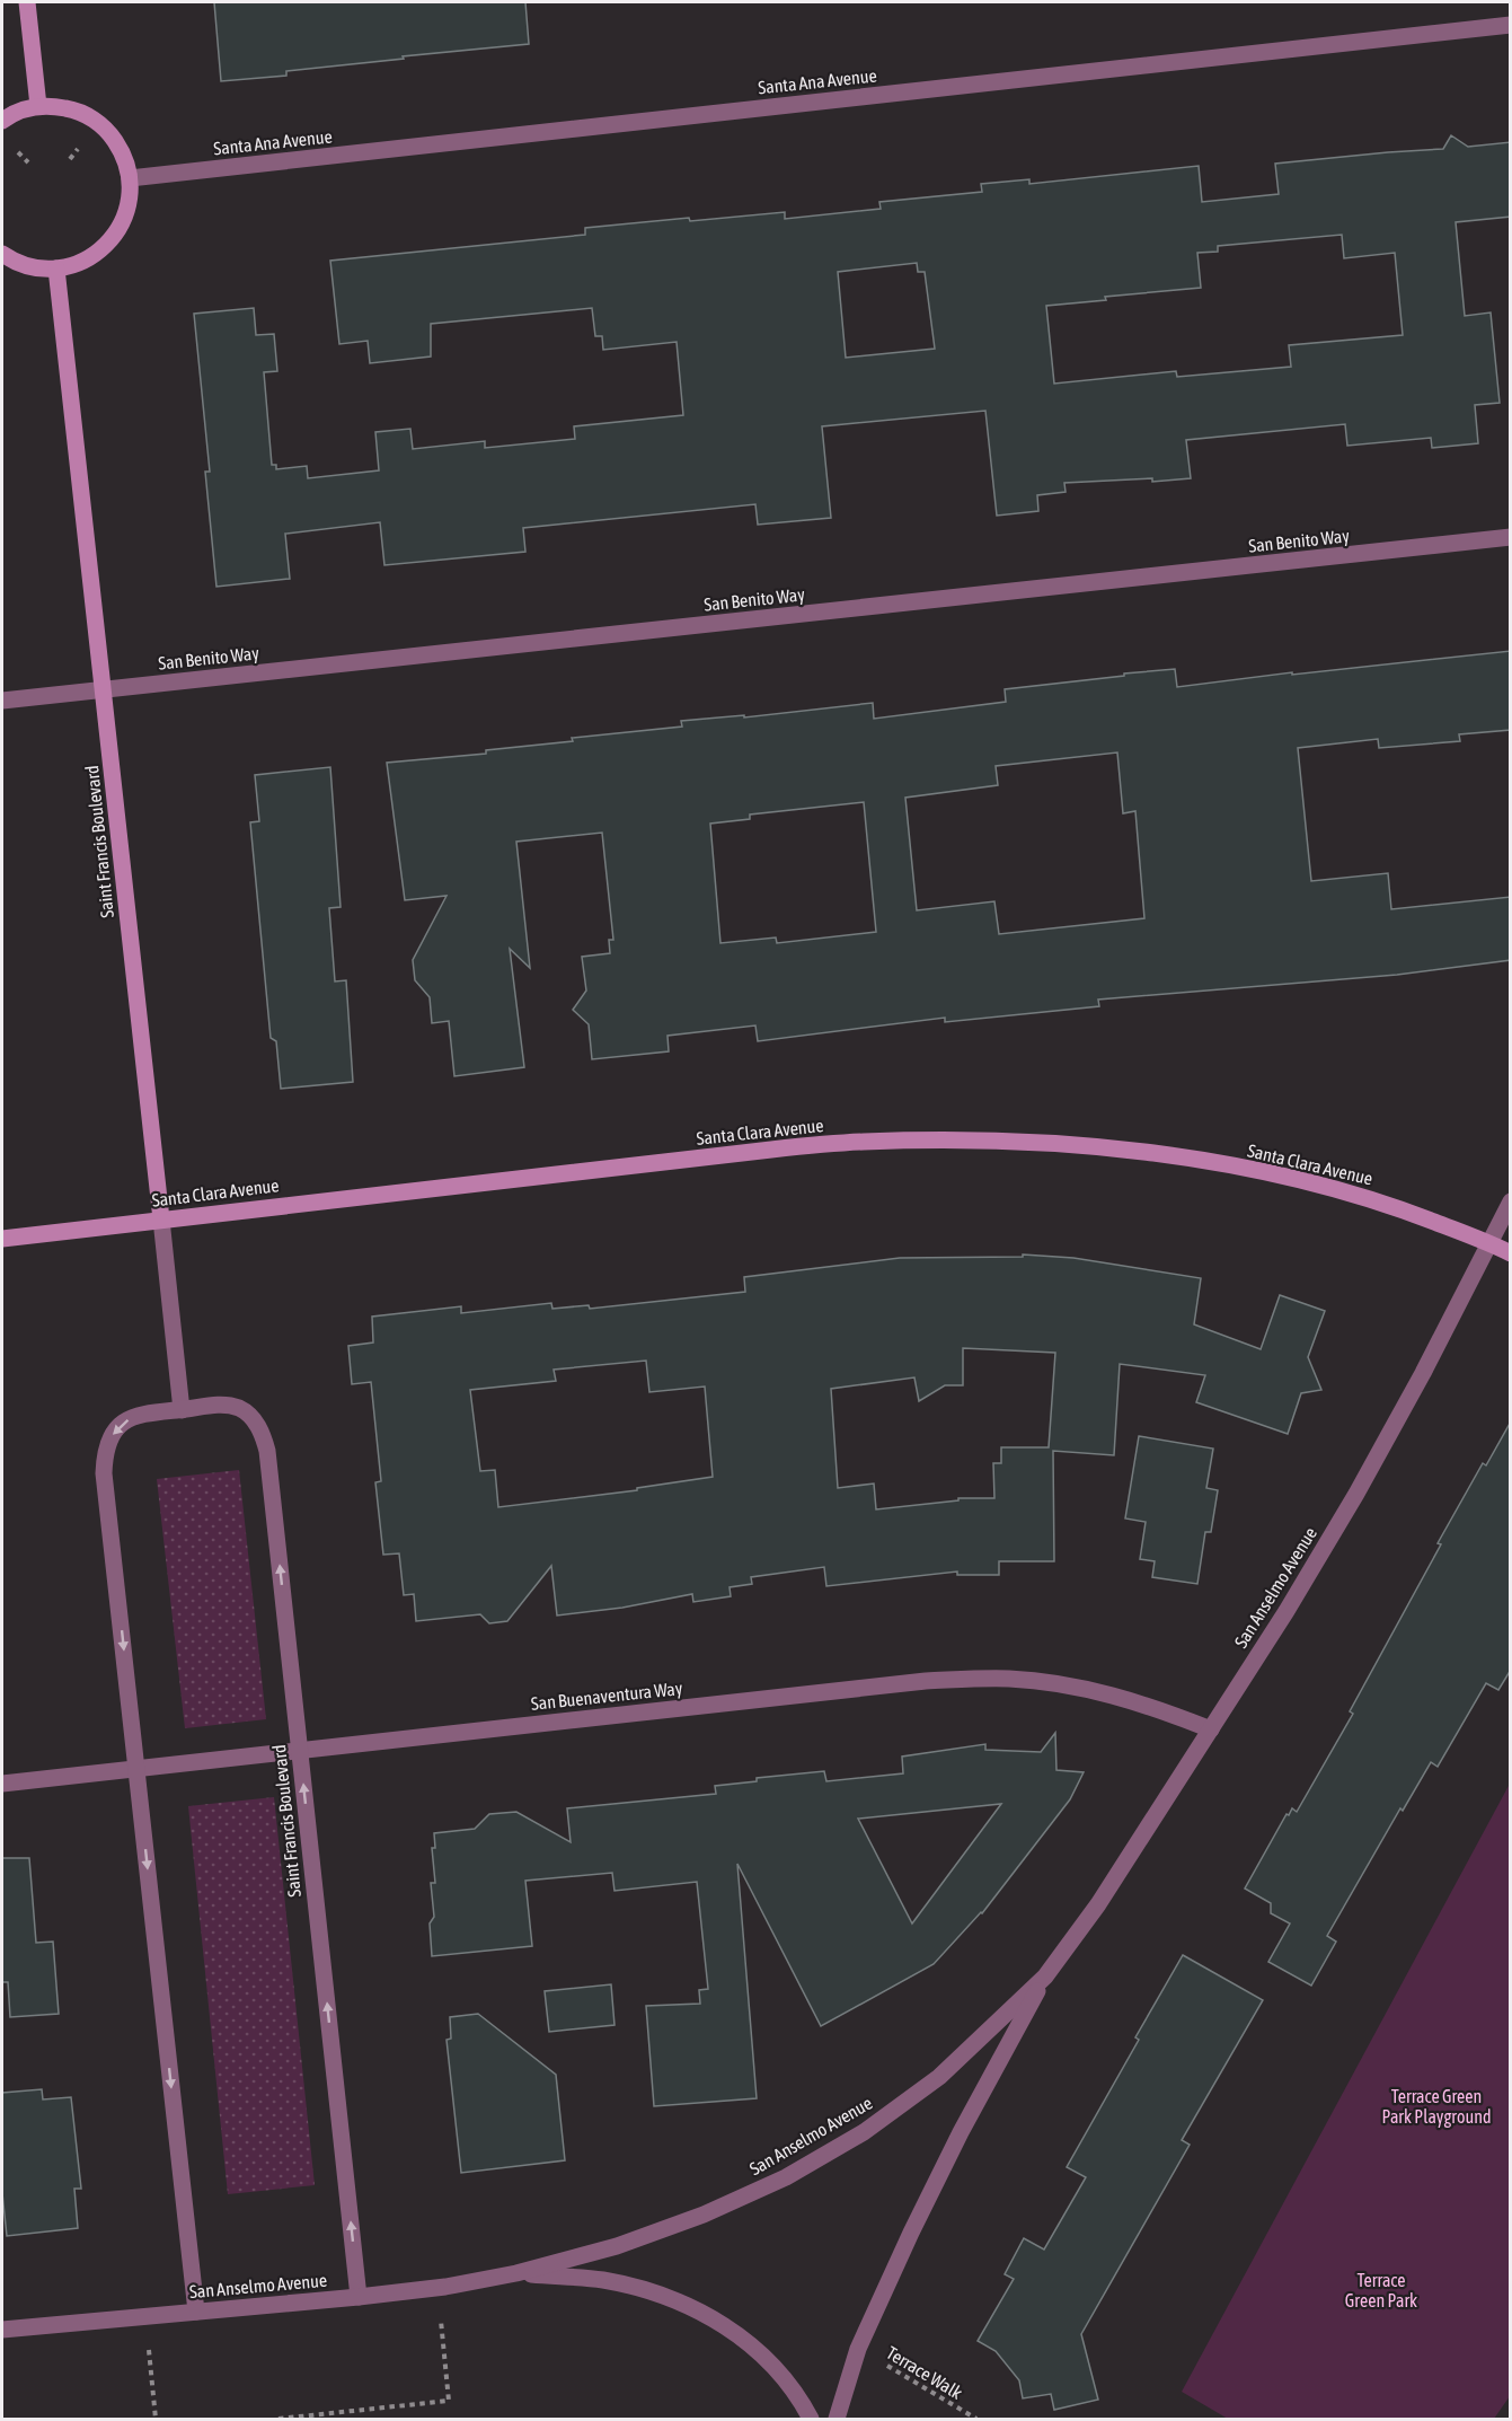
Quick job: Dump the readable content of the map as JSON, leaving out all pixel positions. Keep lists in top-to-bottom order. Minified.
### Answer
{"streets":{"main road":["Saint Francis Boulevard","Santa Clara Avenue"],"street":["Santa Ana Avenue","San Benito Way","San Anselmo Avenue","San Buenaventura Way"],"path":["Terrace Walk"]},"crossings":[["San Benito Way","Saint Francis Boulevard"],["Saint Francis Boulevard","Santa Clara Avenue"],["Saint Francis Boulevard","San Anselmo Avenue"],["Saint Francis Boulevard","San Buenaventura Way"],["Santa Clara Avenue","San Anselmo Avenue"],["San Anselmo Avenue","San Buenaventura Way"],["San Anselmo Avenue","Terrace Walk"]],"parks":["Terrace Green Park Playground","Terrace Green Park"]}
